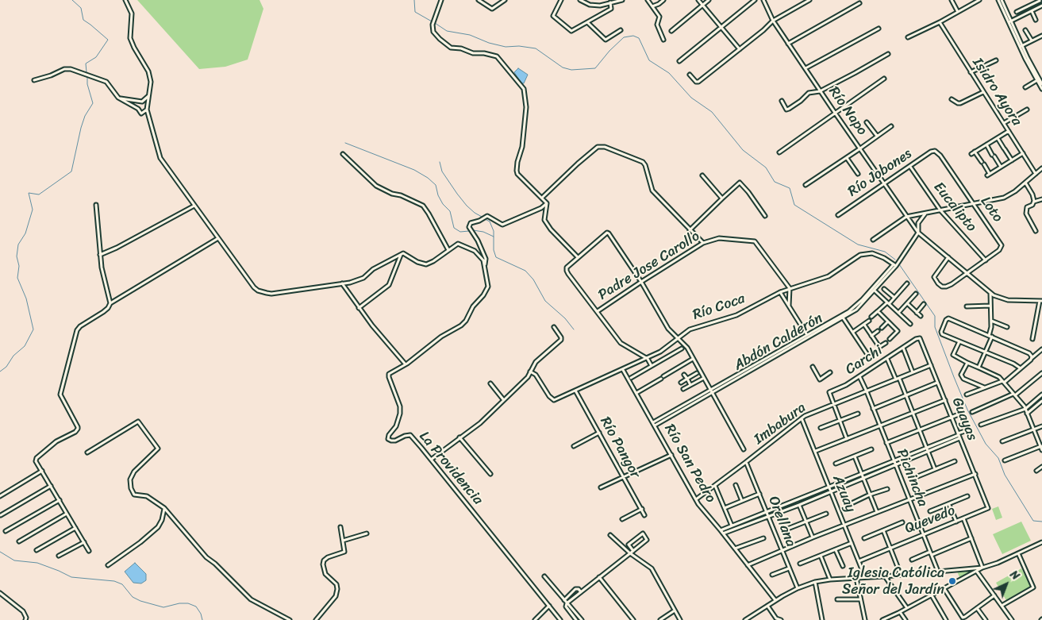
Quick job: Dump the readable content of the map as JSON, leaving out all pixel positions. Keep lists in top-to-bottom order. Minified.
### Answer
{"streets":{"street":["Isidro Ayora","Río Napo","Río Jobones","Eucalipto","Loto","Padre Jose Carollo","Río Coca","Abdón Calderón","Carchi","Guayas","Imbabura","Río Pangor","Río San Pedro","La Providencia","Pichincha","Azuay","Quevedo","Orellana"]},"crossings":[["Río Napo","Río Jobones"],["Río Napo","Loto"],["Río Napo","Abdón Calderón"],["Río Jobones","Eucalipto"],["Río Jobones","Loto"],["Eucalipto","Loto"],["Padre Jose Carollo","Río Coca"],["Río Coca","Abdón Calderón"],["Río Coca","Río Pangor"],["Río Coca","Río San Pedro"],["Abdón Calderón","Río San Pedro"],["Carchi","Guayas"],["Carchi","Imbabura"],["Carchi","Pichincha"],["Guayas","Imbabura"],["Guayas","Quevedo"],["Imbabura","Río San Pedro"],["Imbabura","Pichincha"],["Imbabura","Azuay"],["Imbabura","Orellana"],["Pichincha","Quevedo"],["Azuay","Quevedo"]],"places":["Iglesia Católica Señor del Jardín"],"north":"top right"}
